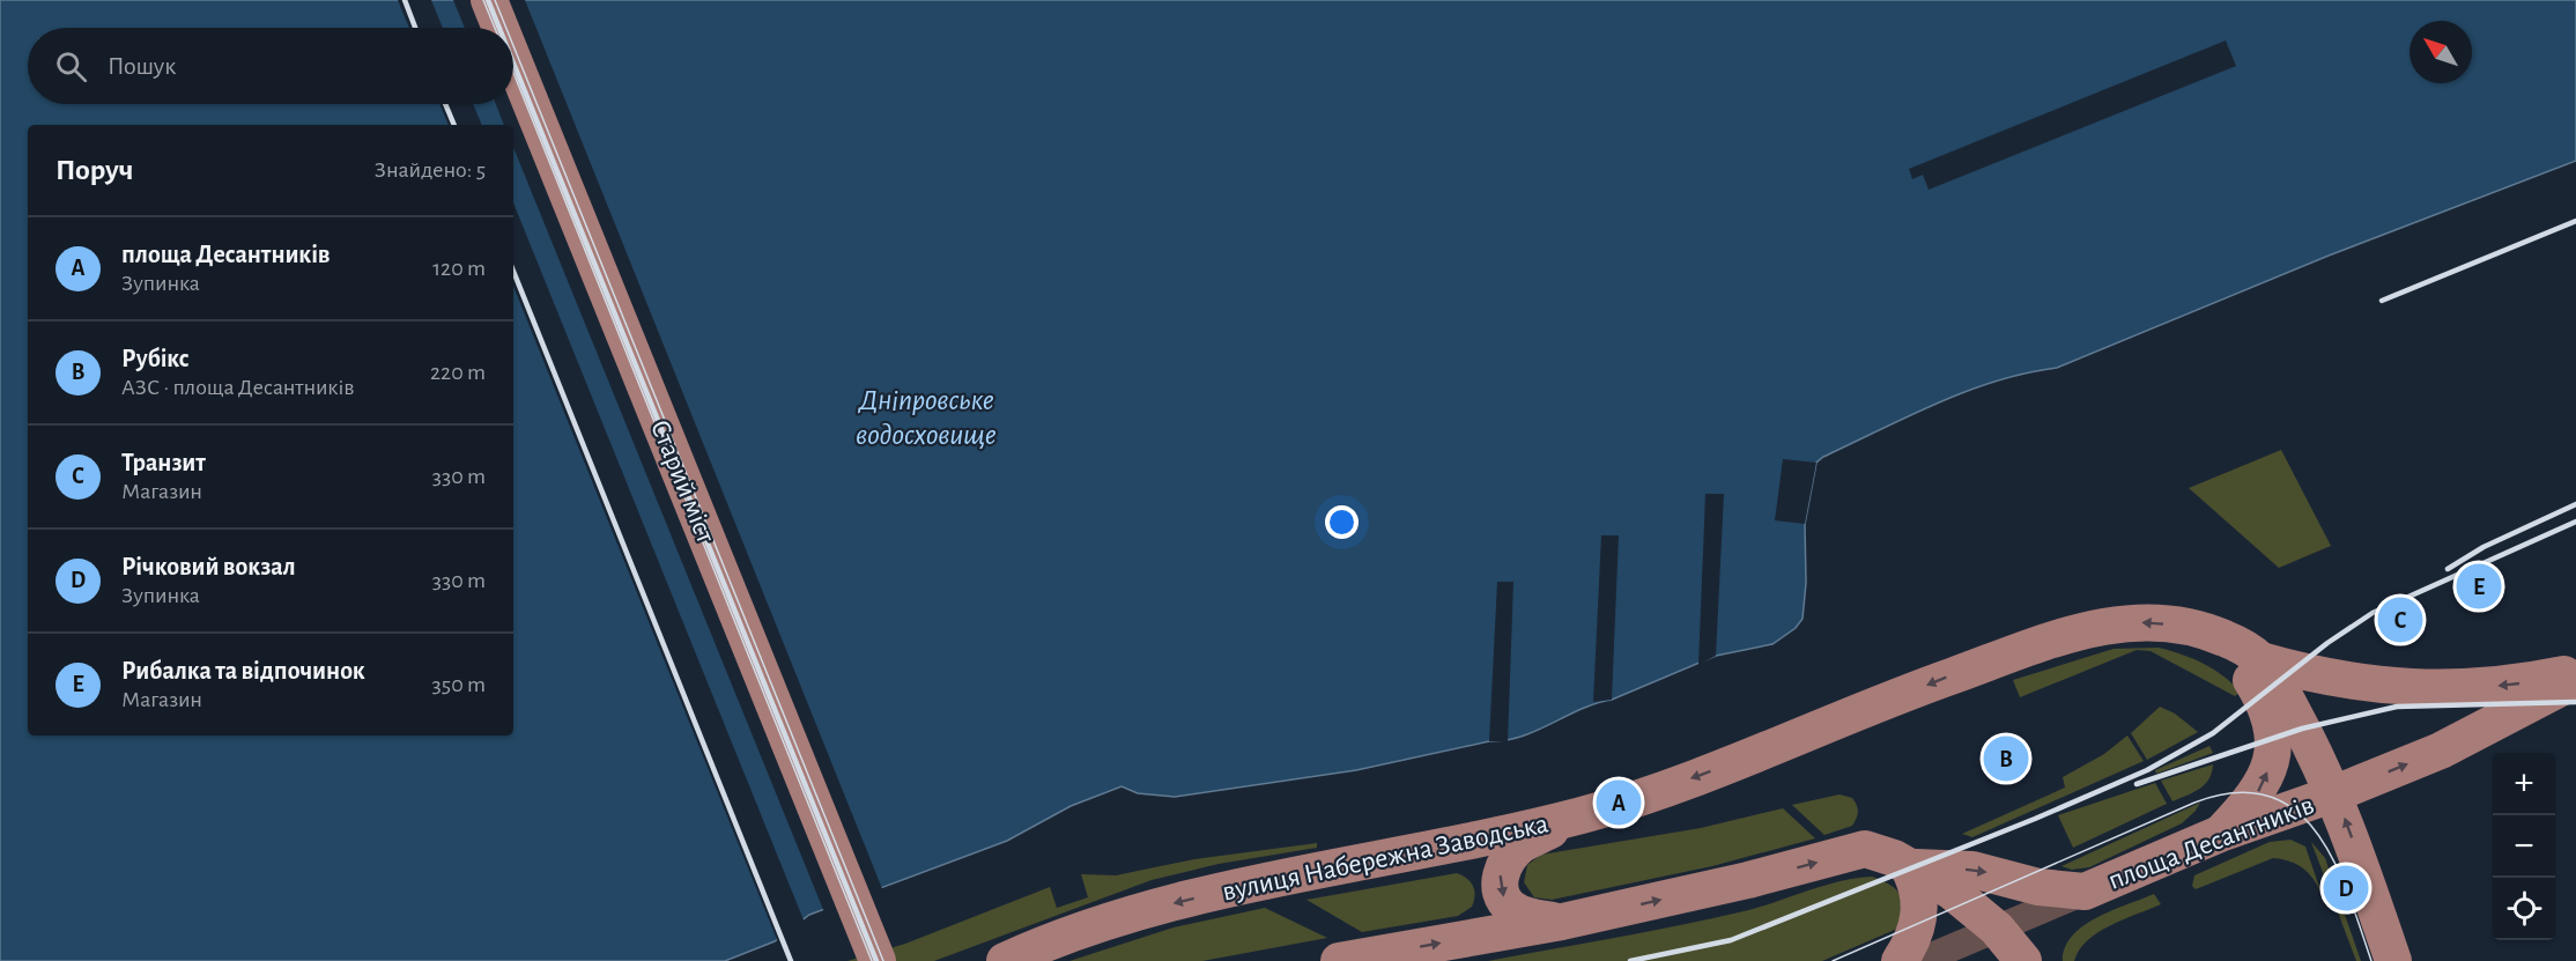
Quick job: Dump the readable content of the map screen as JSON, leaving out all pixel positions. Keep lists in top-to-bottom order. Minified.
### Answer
{"streets":{"main road":["Старий міст","площа Десантників","вулиця Набережна Заводська"]},"crossings":[["площа Десантників","вулиця Набережна Заводська"]],"water":["Дніпровське водосховище"],"north":"top left","page":{"search":"Пошук","heading":["Поруч","Знайдено: 5"],"list":[{"mark":"A","name":"площа Десантників","note":"Зупинка","value":"120 m"},{"mark":"B","name":"Рубікс","note":"АЗС · площа Десантників","value":"220 m"},{"mark":"C","name":"Транзит","note":"Магазин","value":"330 m"},{"mark":"D","name":"Річковий вокзал","note":"Зупинка","value":"330 m"},{"mark":"E","name":"Рибалка та відпочинок","note":"Магазин","value":"350 m"}],"pins":["E","C","B","A","D"],"map_buttons":["+","−"]}}
